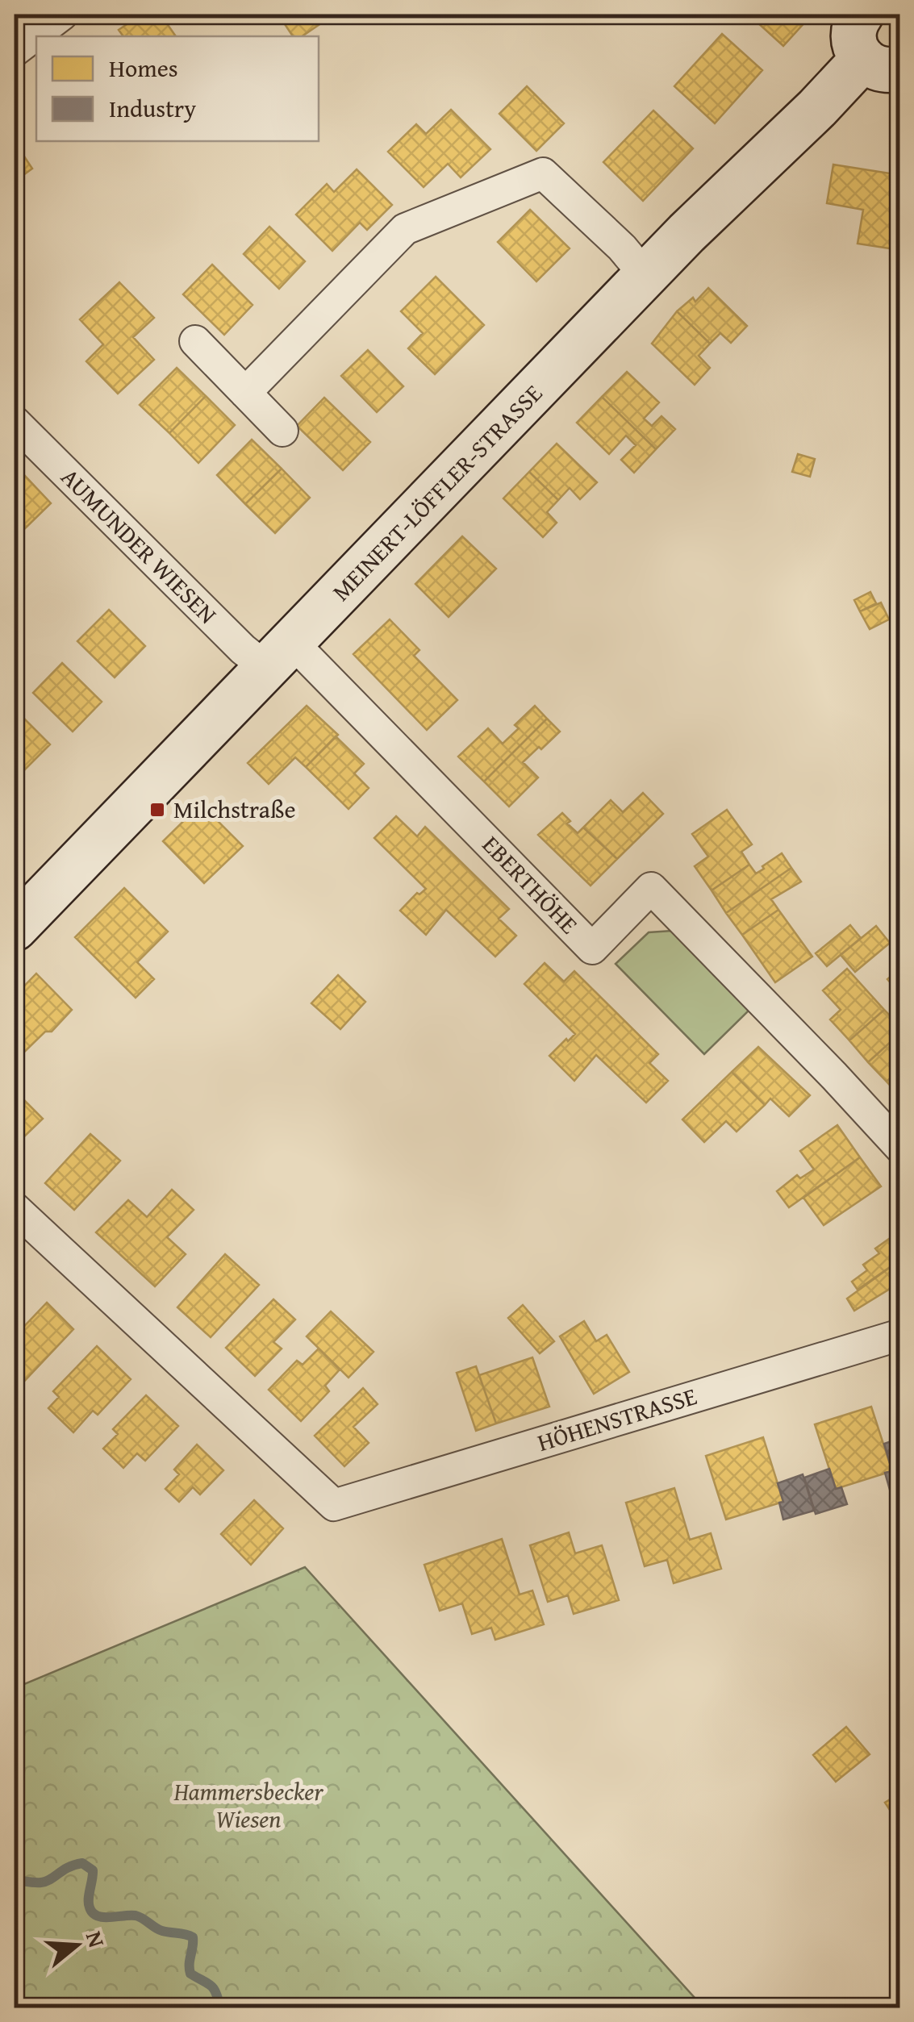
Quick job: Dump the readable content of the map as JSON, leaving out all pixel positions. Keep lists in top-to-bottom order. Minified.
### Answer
{"streets":{"street":["MEINERT-LÖFFLER-STRASSE","AUMUNDER WIESEN","EBERTHÖHE","HÖHENSTRASSE"]},"crossings":[["MEINERT-LÖFFLER-STRASSE","AUMUNDER WIESEN"],["MEINERT-LÖFFLER-STRASSE","EBERTHÖHE"],["AUMUNDER WIESEN","EBERTHÖHE"]],"parks":["Hammersbecker Wiesen"],"places":{"transit":["Milchstraße"]},"legend":["Homes","Industry"],"north":"right"}
